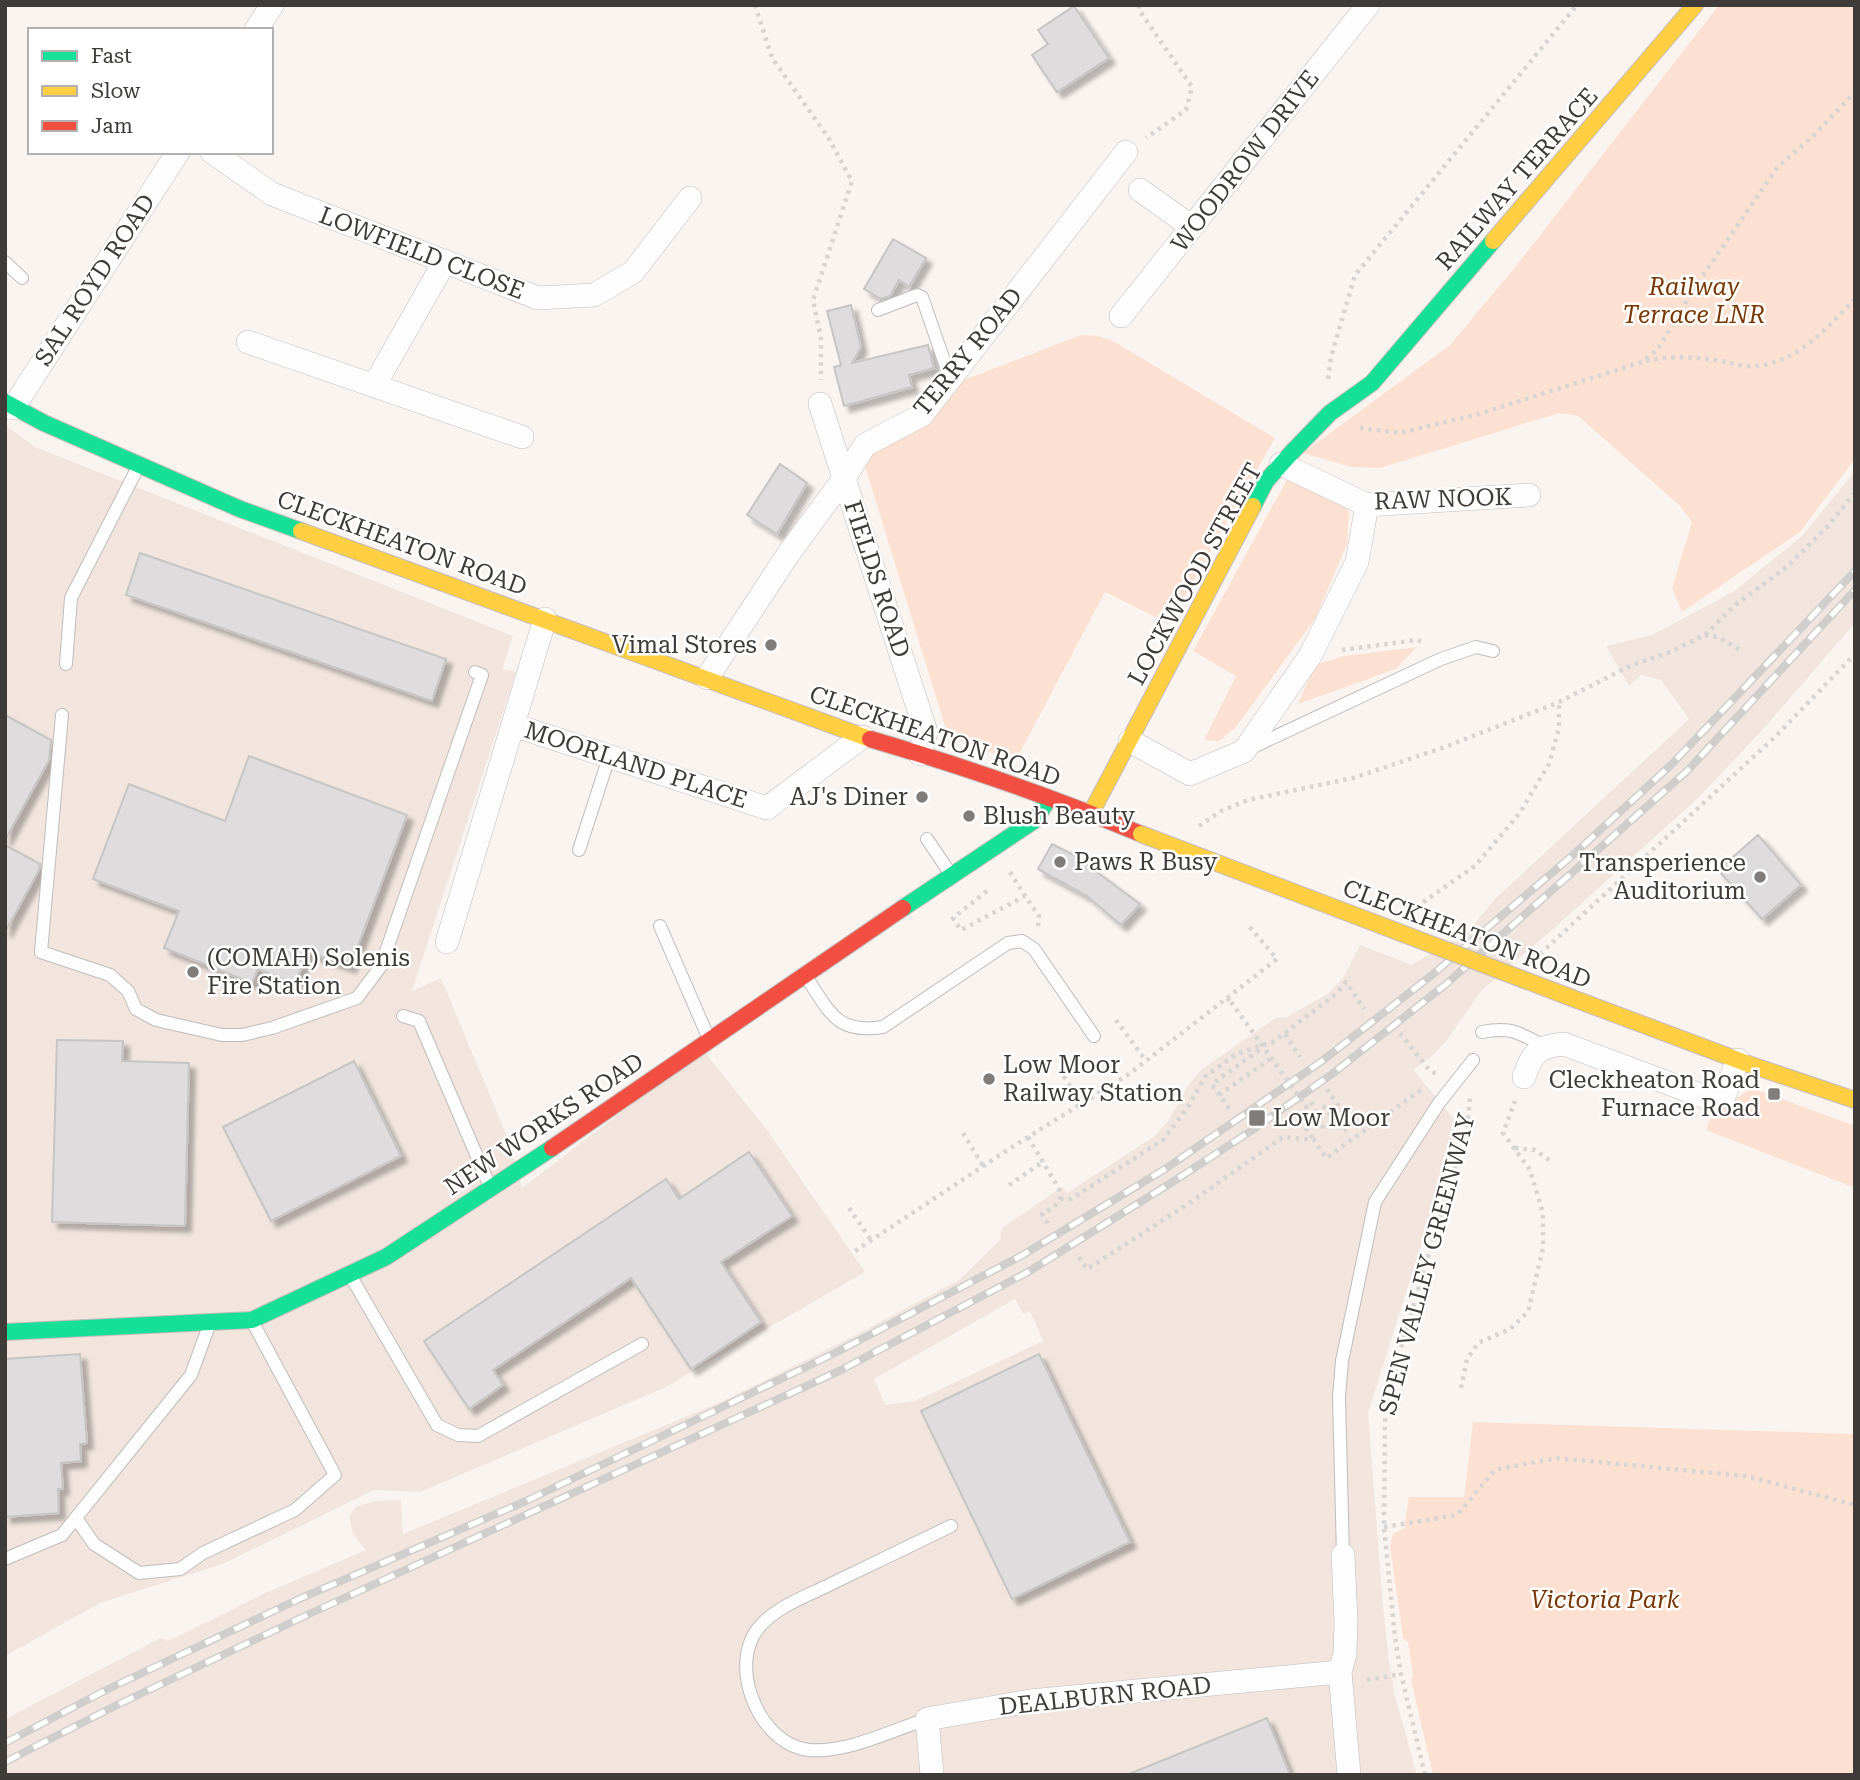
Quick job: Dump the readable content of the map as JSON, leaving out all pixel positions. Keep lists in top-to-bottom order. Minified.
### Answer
{"streets":{"street":["WOODROW DRIVE","RAILWAY TERRACE","LOWFIELD CLOSE","SAL ROYD ROAD","TERRY ROAD","RAW NOOK","CLECKHEATON ROAD","LOCKWOOD STREET","FIELDS ROAD","MOORLAND PLACE","NEW WORKS ROAD","DEALBURN ROAD"],"path":["SPEN VALLEY GREENWAY"]},"crossings":[["RAILWAY TERRACE","LOCKWOOD STREET"],["SAL ROYD ROAD","CLECKHEATON ROAD"],["TERRY ROAD","CLECKHEATON ROAD"],["TERRY ROAD","FIELDS ROAD"],["RAW NOOK","LOCKWOOD STREET"],["CLECKHEATON ROAD","LOCKWOOD STREET"],["CLECKHEATON ROAD","FIELDS ROAD"],["CLECKHEATON ROAD","MOORLAND PLACE"],["CLECKHEATON ROAD","NEW WORKS ROAD"]],"parks":["Railway Terrace LNR","Victoria Park"],"places":{"other":["Vimal Stores","AJ's Diner","Blush Beauty","Paws R Busy","Transperience Auditorium","(COMAH) Solenis Fire Station","Low Moor Railway Station"],"transit":["Cleckheaton Road Furnace Road","Low Moor"]},"legend":["Fast","Slow","Jam"]}
